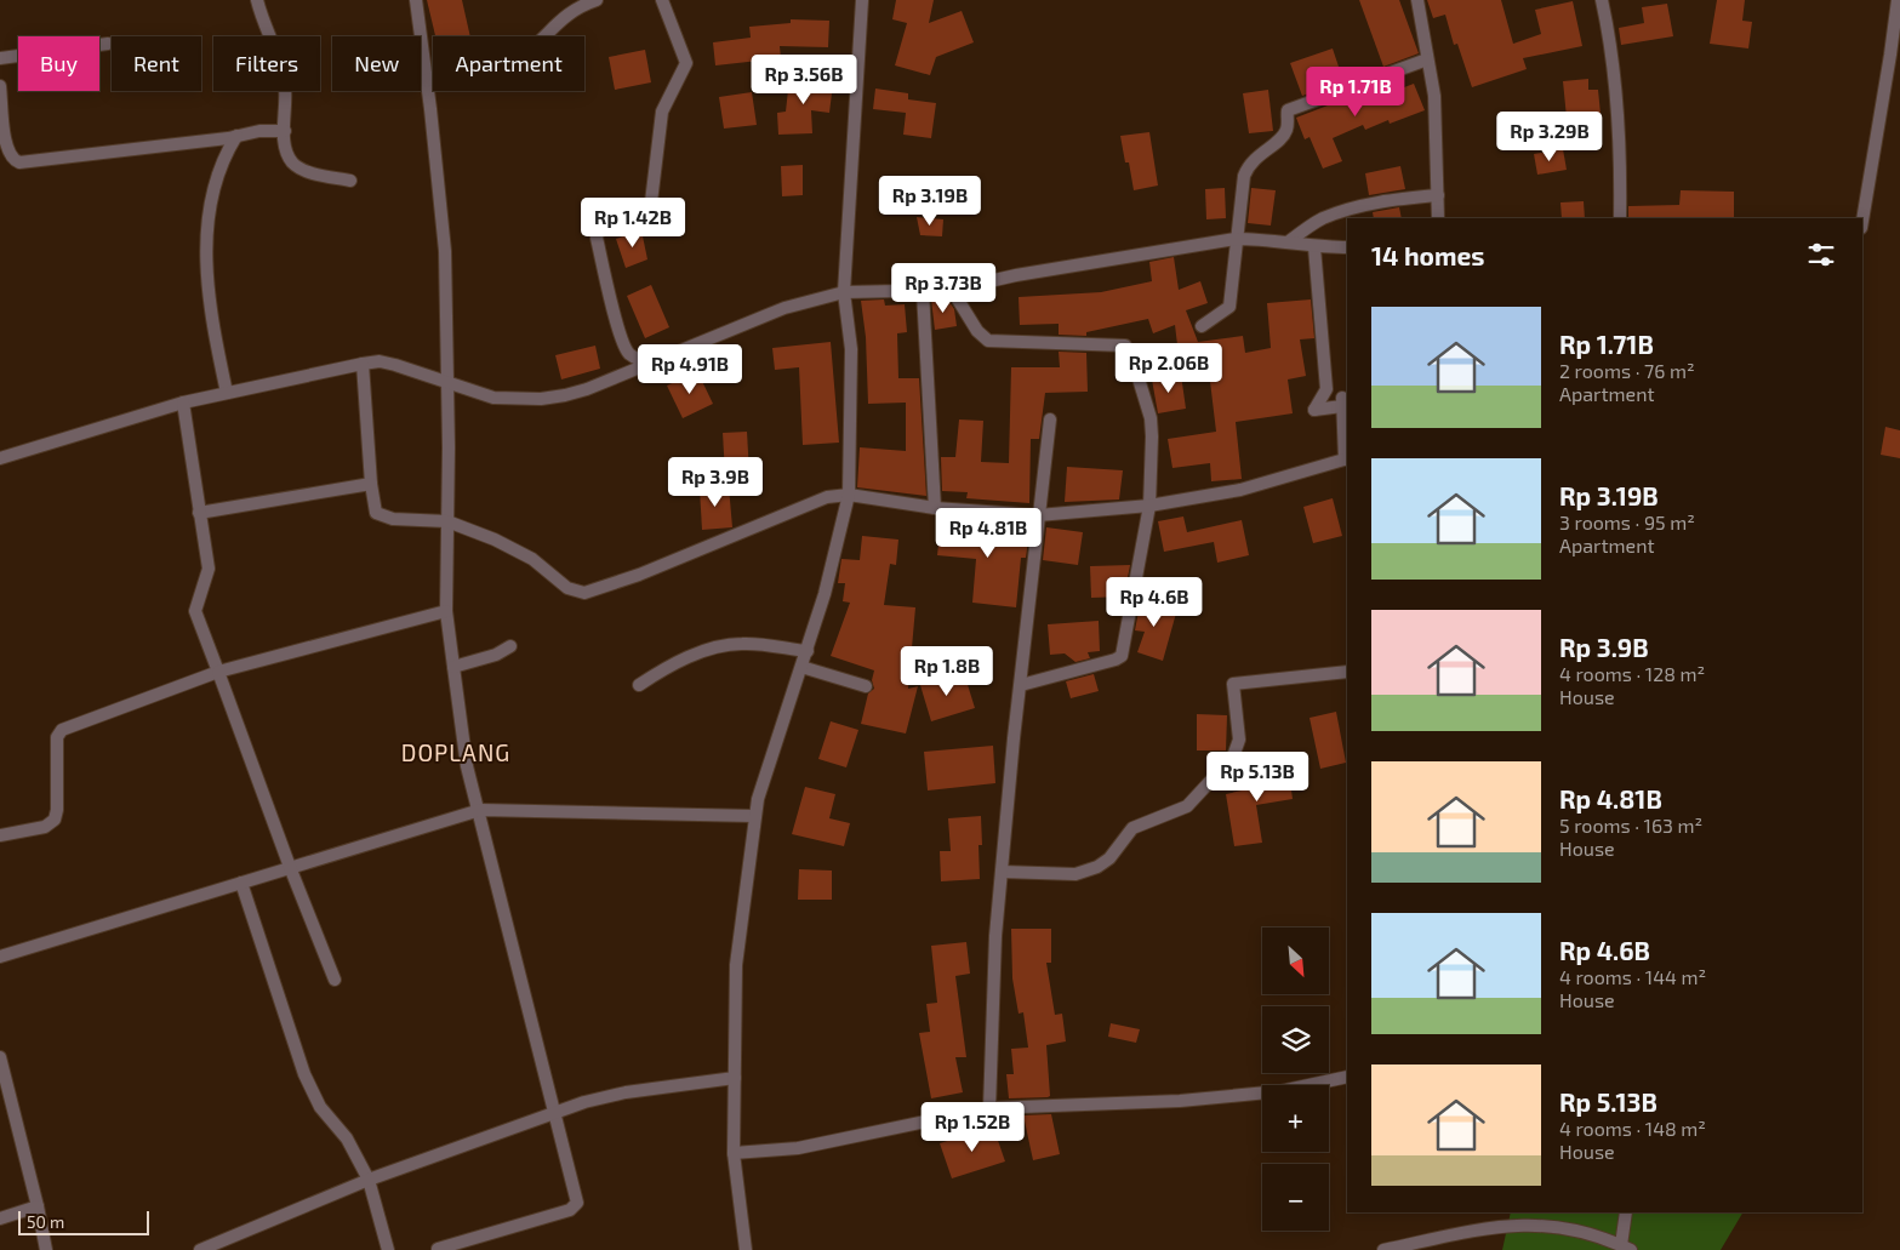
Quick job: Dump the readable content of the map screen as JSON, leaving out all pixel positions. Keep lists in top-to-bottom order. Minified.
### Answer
{"districts":["DOPLANG"],"scale_bar":"50 m","north":"bottom right","page":{"chip":["Buy","Rent","Filters","New","Apartment"],"price":["Rp 3.56B","Rp 1.71B","Rp 3.29B","Rp 3.19B","Rp 1.42B","Rp 3.73B","Rp 2.06B","Rp 4.91B","Rp 3.9B","Rp 4.81B","Rp 4.6B","Rp 1.8B","Rp 5.13B","Rp 1.52B"],"heading":"14 homes","list":[{"name":"Rp 1.71B","note":"2 rooms · 76 m² · Apartment"},{"name":"Rp 3.19B","note":"3 rooms · 95 m² · Apartment"},{"name":"Rp 3.9B","note":"4 rooms · 128 m² · House"},{"name":"Rp 4.81B","note":"5 rooms · 163 m² · House"},{"name":"Rp 4.6B","note":"4 rooms · 144 m² · House"},{"name":"Rp 5.13B","note":"4 rooms · 148 m² · House"}],"map_buttons":["+","−"],"scale":"50 m"}}
